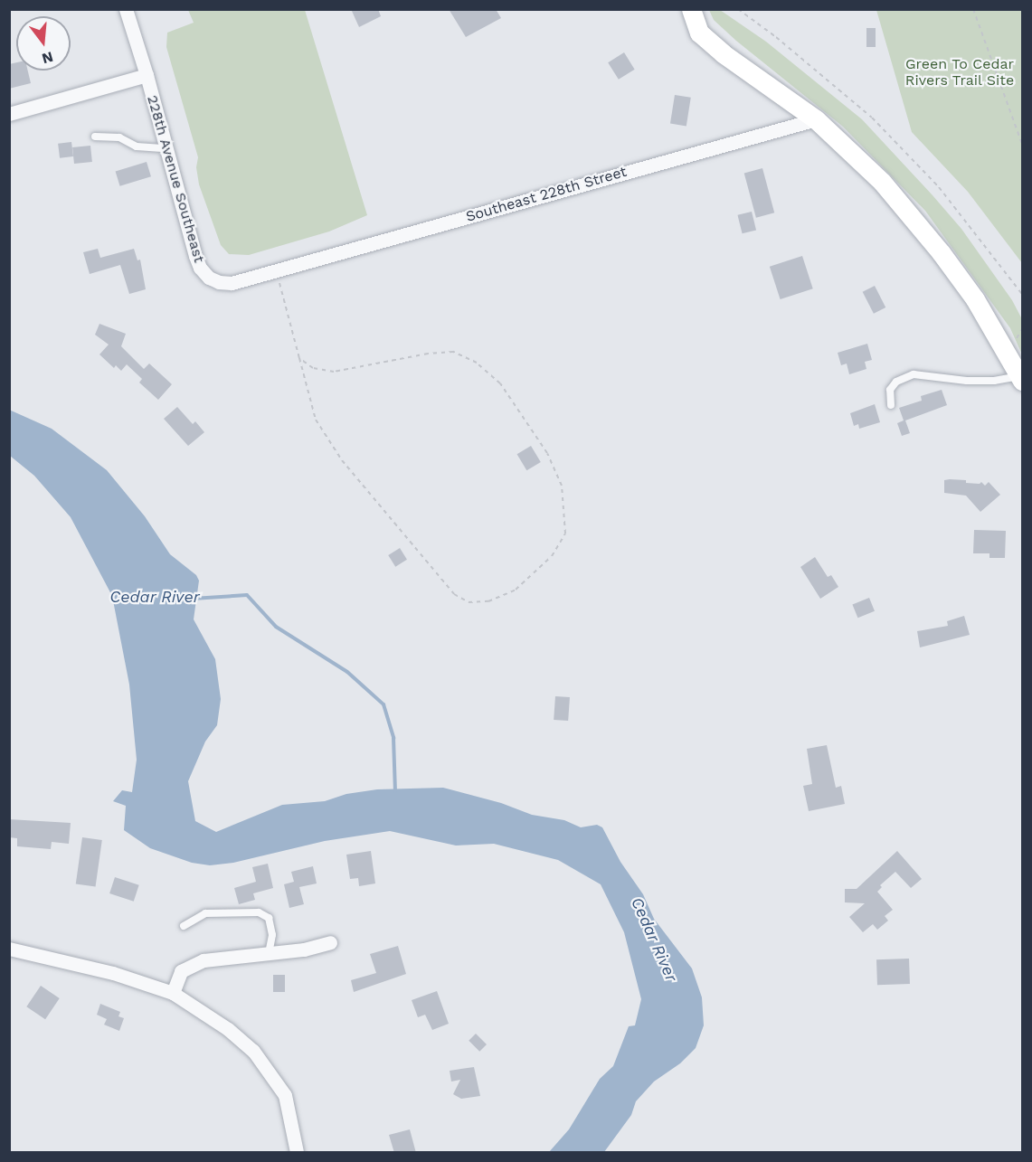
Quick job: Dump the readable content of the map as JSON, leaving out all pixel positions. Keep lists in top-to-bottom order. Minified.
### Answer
{"streets":{"street":["228th Avenue Southeast","Southeast 228th Street"]},"crossings":[["228th Avenue Southeast","Southeast 228th Street"]],"water":["Cedar River"],"parks":["Green To Cedar Rivers Trail Site"],"north":"bottom"}
